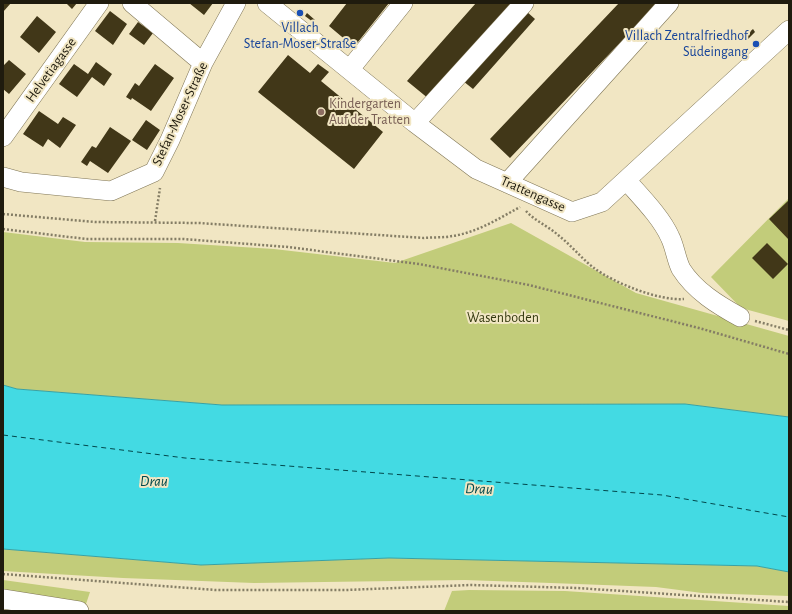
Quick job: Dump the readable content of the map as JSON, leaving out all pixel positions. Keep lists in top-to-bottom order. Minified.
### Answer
{"streets":{"street":["Helvetiagasse","Stefan-Moser-Straße","Trattengasse"]},"water":["Drau"],"parks":["Wasenboden"],"places":["Villach Stefan-Moser-Straße","Villach Zentralfriedhof Südeingang","Kindergarten Auf der Tratten"]}
